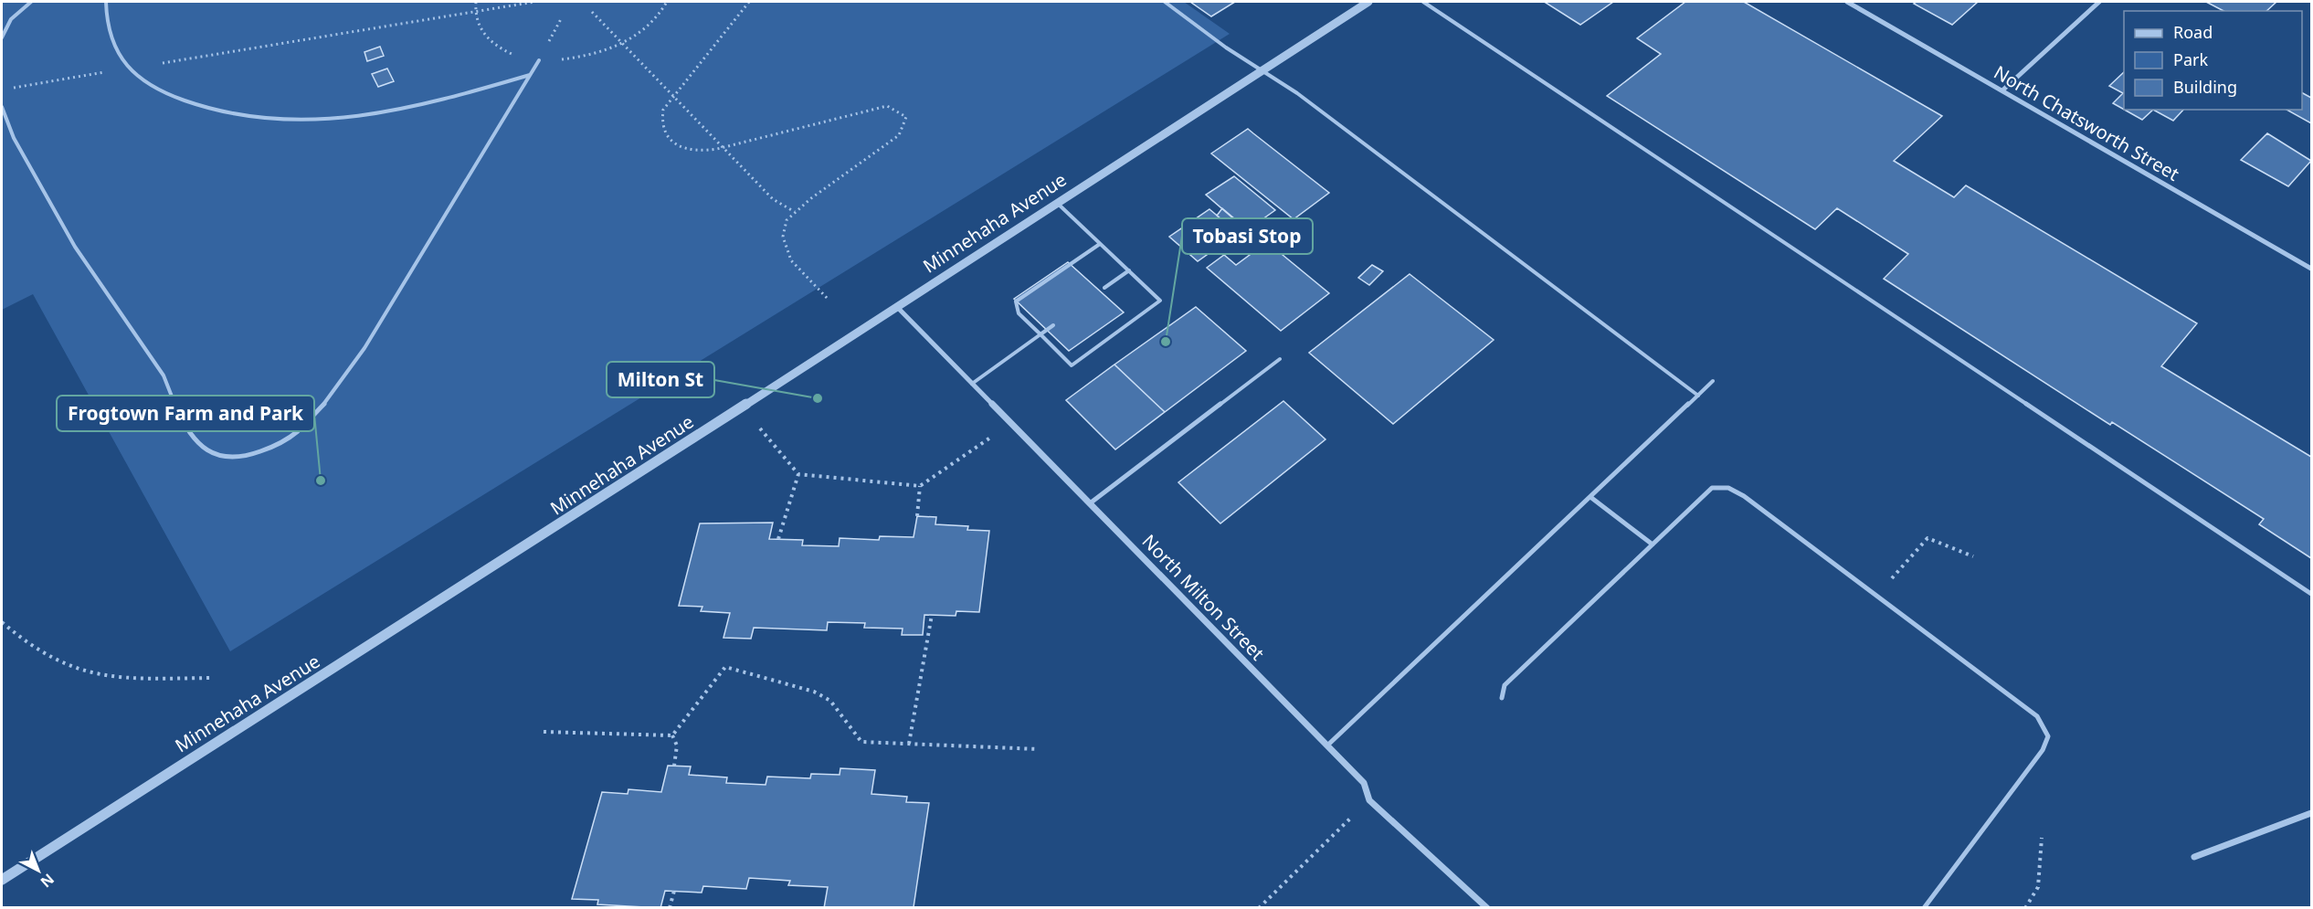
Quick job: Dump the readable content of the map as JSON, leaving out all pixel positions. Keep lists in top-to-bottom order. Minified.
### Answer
{"streets":{"street":["North Chatsworth Street","Minnehaha Avenue","North Milton Street"]},"crossings":[["Minnehaha Avenue","North Milton Street"]],"places":["Tobasi Stop","Milton St","Frogtown Farm and Park"],"legend":["Road","Park","Building"],"north":"bottom right"}
